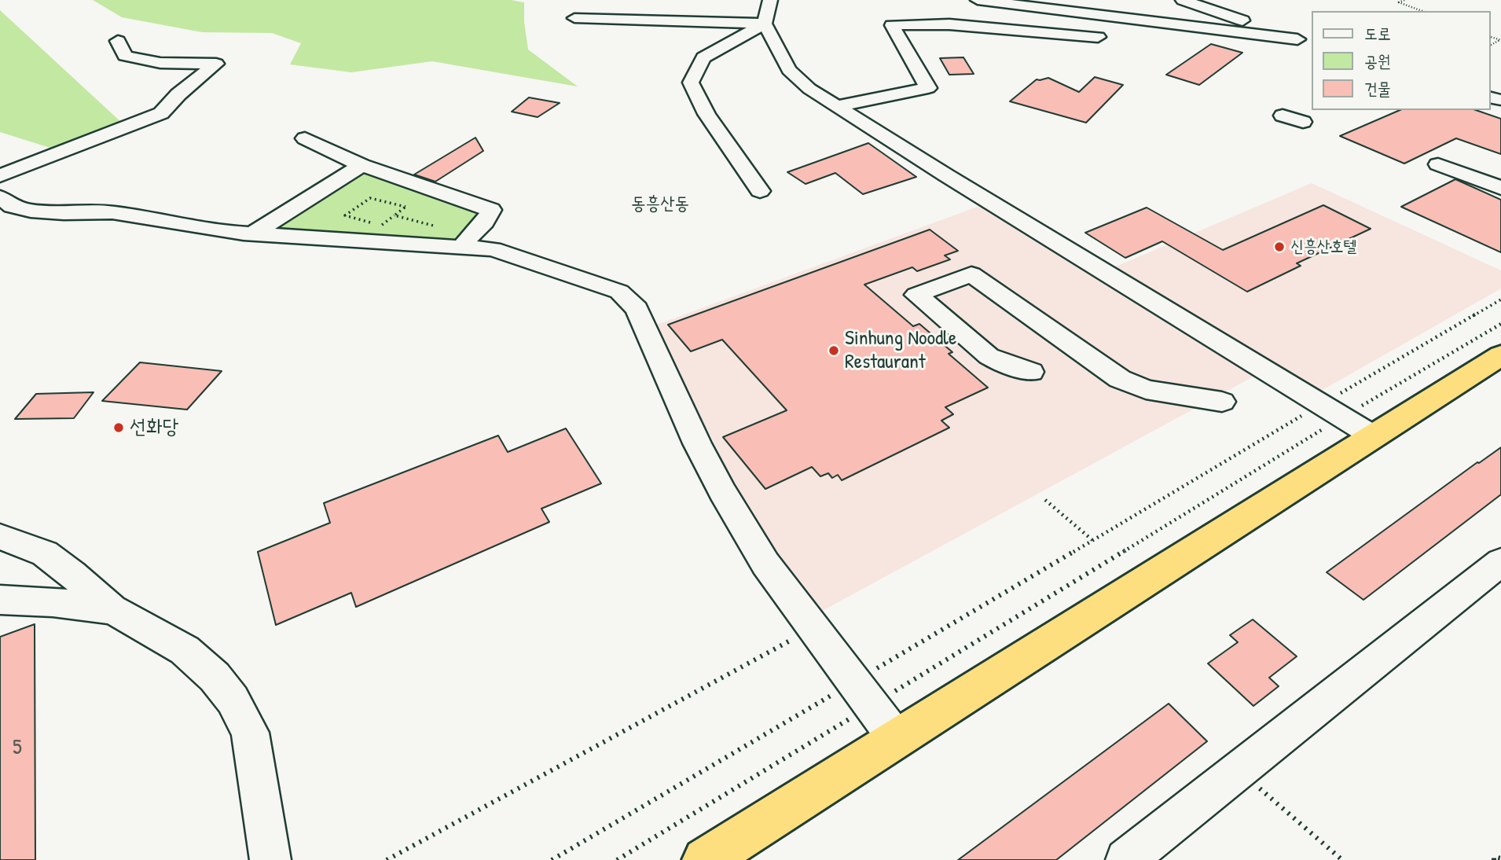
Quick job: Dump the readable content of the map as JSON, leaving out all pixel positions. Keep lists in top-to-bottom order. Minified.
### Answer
{"districts":["동흥산동"],"places":["신흥산호텔","Sinhung Noodle Restaurant","선화당"],"house_numbers":["5"],"legend":["도로","공원","건물"]}
